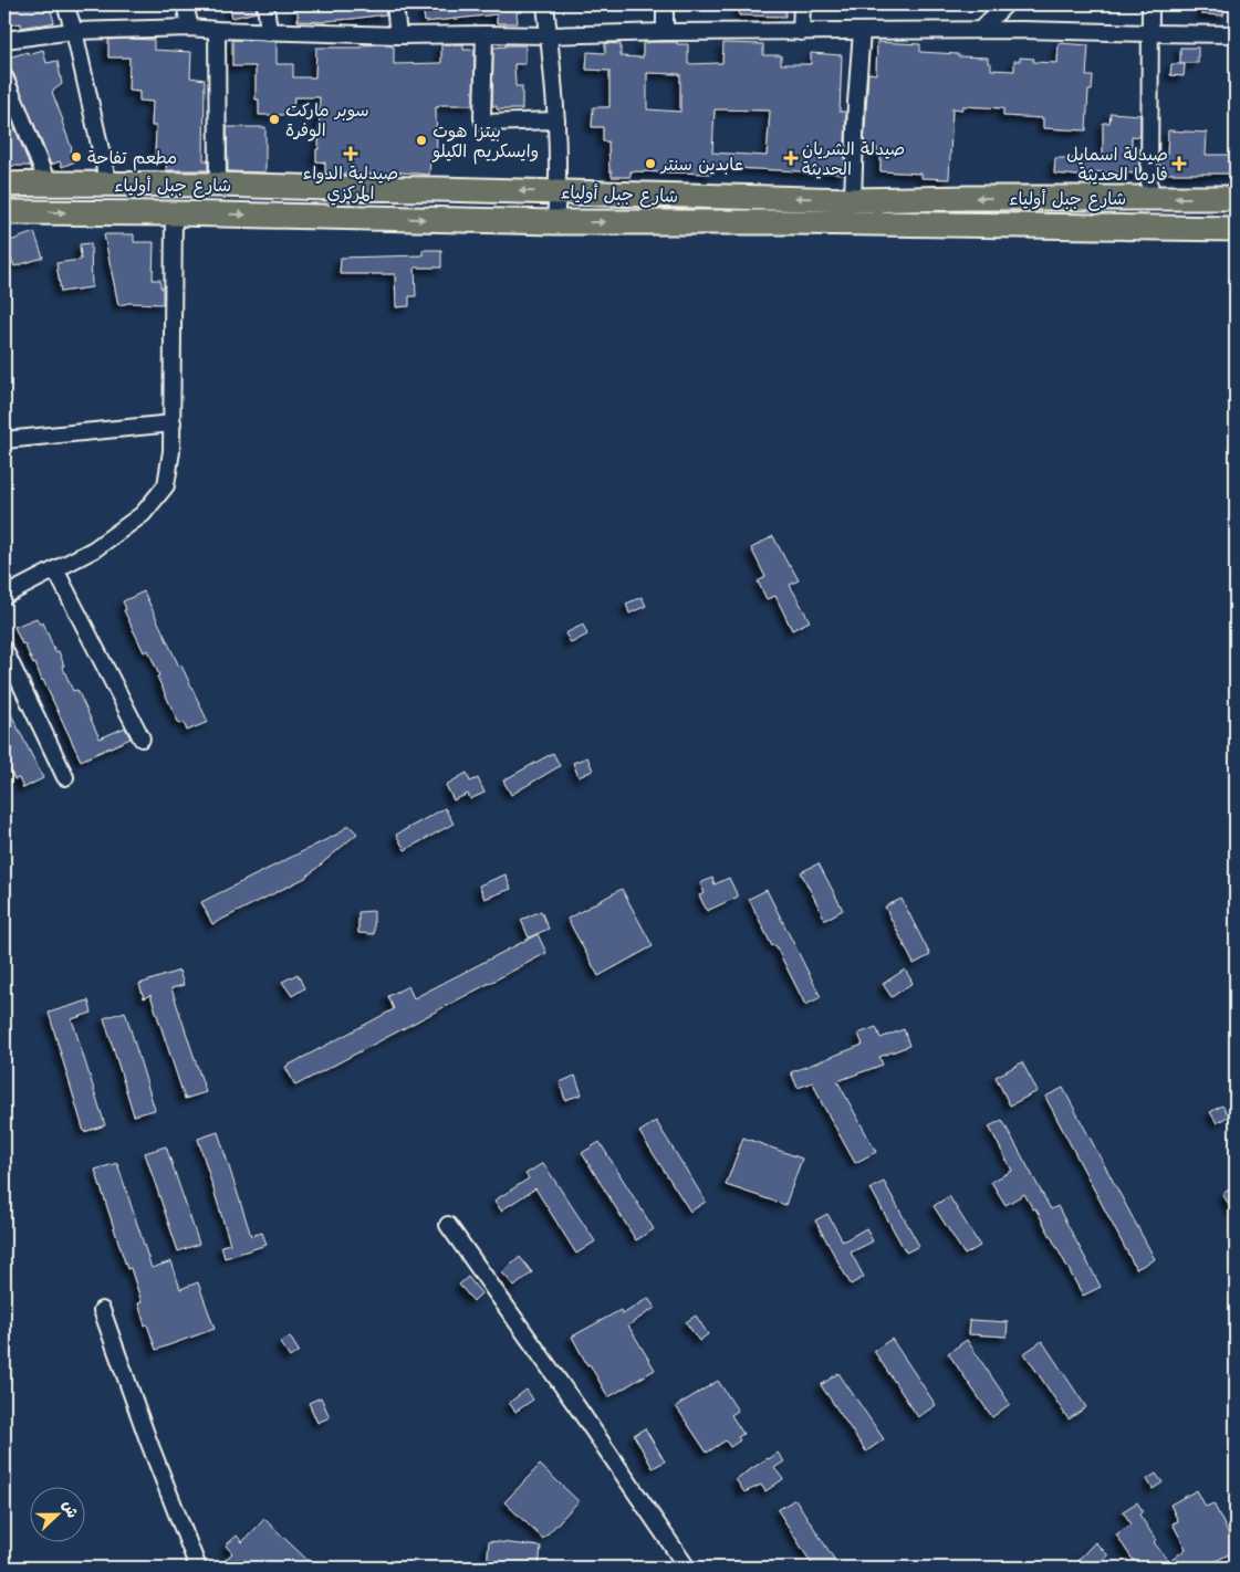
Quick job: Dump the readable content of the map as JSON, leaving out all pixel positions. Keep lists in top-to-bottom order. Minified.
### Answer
{"streets":{"main road":["شارع جبل أولياء"]},"places":{"other":["سوبر ماركت الوفرة","بيتزا هوت وايسكريم الكيلو","مطعم تفاحة","عابدين سنتر"],"health":["صيدلية الدواء المركزي","صيدلة الشريان الحديثة","صيدلة اسمايل فارما الحديثة"]},"north":"right"}
